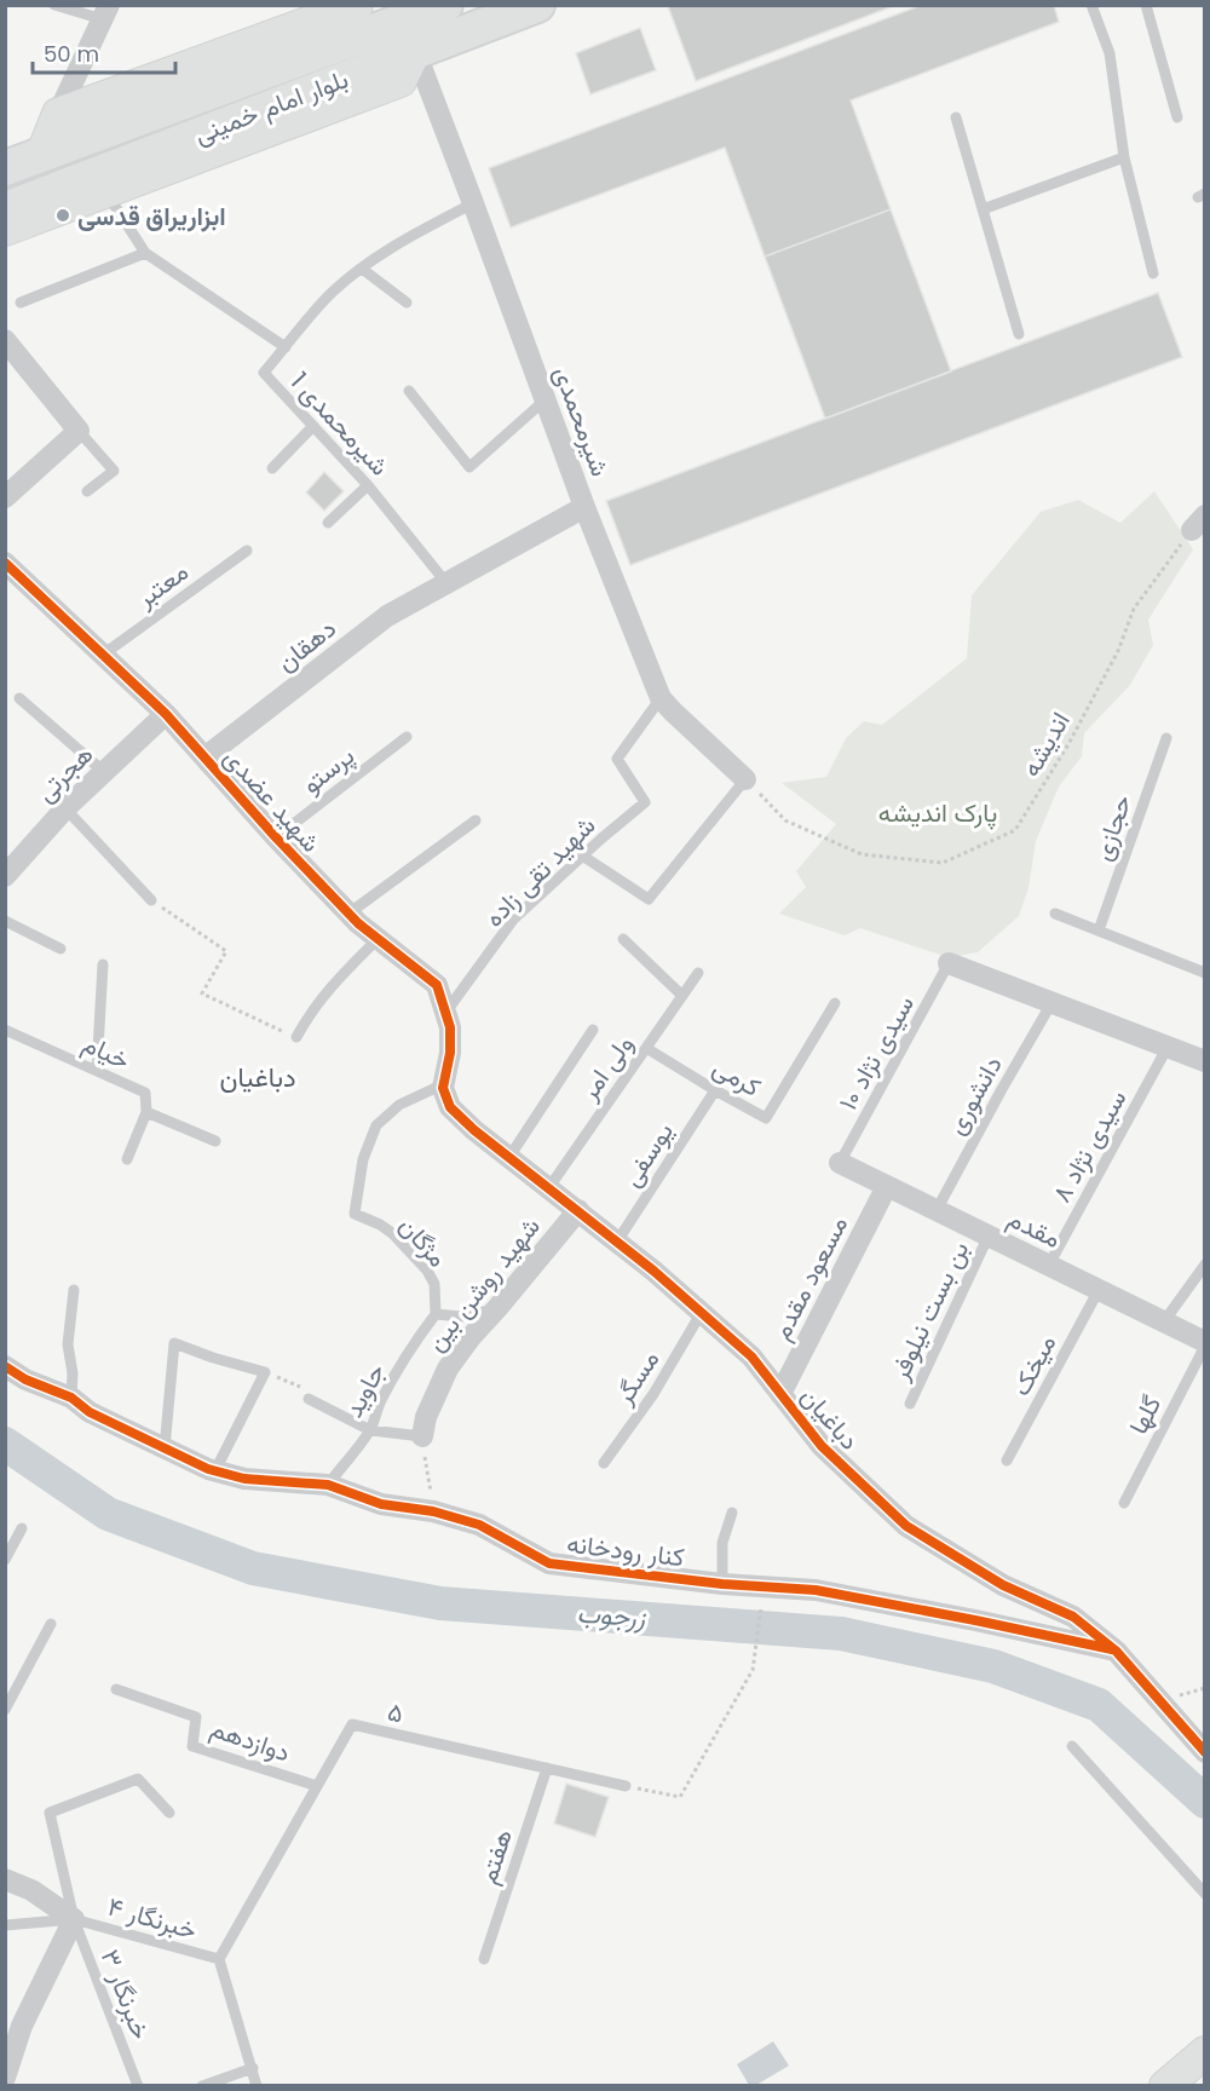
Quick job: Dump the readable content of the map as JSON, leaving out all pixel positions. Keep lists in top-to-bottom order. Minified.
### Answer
{"streets":{"main road":["بلوار امام خمینی"],"street":["شیرمحمدی","دهقان","هجرتی","شهید عضدی","مقدم","مسعود مقدم","شهید روشن بین","دباغیان","کنار رودخانه"],"lane":["شیرمحمدی 1","معتبر","پرستو","حجازی","شهید تقی زاده","خیام","سیدی نژاد ۱۰","ولی امر","کرمی","دانشوری","سیدی نژاد ۸","یوسفی","مژگان","بن بست نیلوفر","میخک","مسگر","جاوید","گلها","۵","دوازدهم","هفتم","خبرنگار ۴","خبرنگار ۳"],"path":["اندیشه"]},"crossings":[["بلوار امام خمینی","شیرمحمدی"],["شیرمحمدی","شیرمحمدی 1"],["شیرمحمدی","دهقان"],["شیرمحمدی","اندیشه"],["شیرمحمدی","شهید تقی زاده"],["شیرمحمدی 1","دهقان"],["معتبر","شهید عضدی"],["دهقان","شهید عضدی"],["پرستو","شهید عضدی"],["هجرتی","شهید عضدی"],["شهید عضدی","شهید تقی زاده"],["شهید عضدی","مژگان"],["شهید عضدی","دباغیان"],["سیدی نژاد ۱۰","مقدم"],["ولی امر","کرمی"],["ولی امر","دباغیان"],["کرمی","یوسفی"],["دانشوری","مقدم"],["سیدی نژاد ۸","مقدم"],["یوسفی","دباغیان"],["مقدم","مسعود مقدم"],["مقدم","بن بست نیلوفر"],["مقدم","میخک"],["مقدم","گلها"],["مژگان","جاوید"],["مژگان","دباغیان"],["مسعود مقدم","دباغیان"],["شهید روشن بین","دباغیان"],["مسگر","دباغیان"],["جاوید","کنار رودخانه"],["دباغیان","کنار رودخانه"],["۵","دوازدهم"],["۵","هفتم"],["۵","خبرنگار ۴"],["خبرنگار ۴","خبرنگار ۳"]],"districts":["دباغیان"],"water":["زرجوب"],"parks":["پارک اندیشه"],"places":["ابزاریراق قدسی"],"scale_bar":"50 m"}
